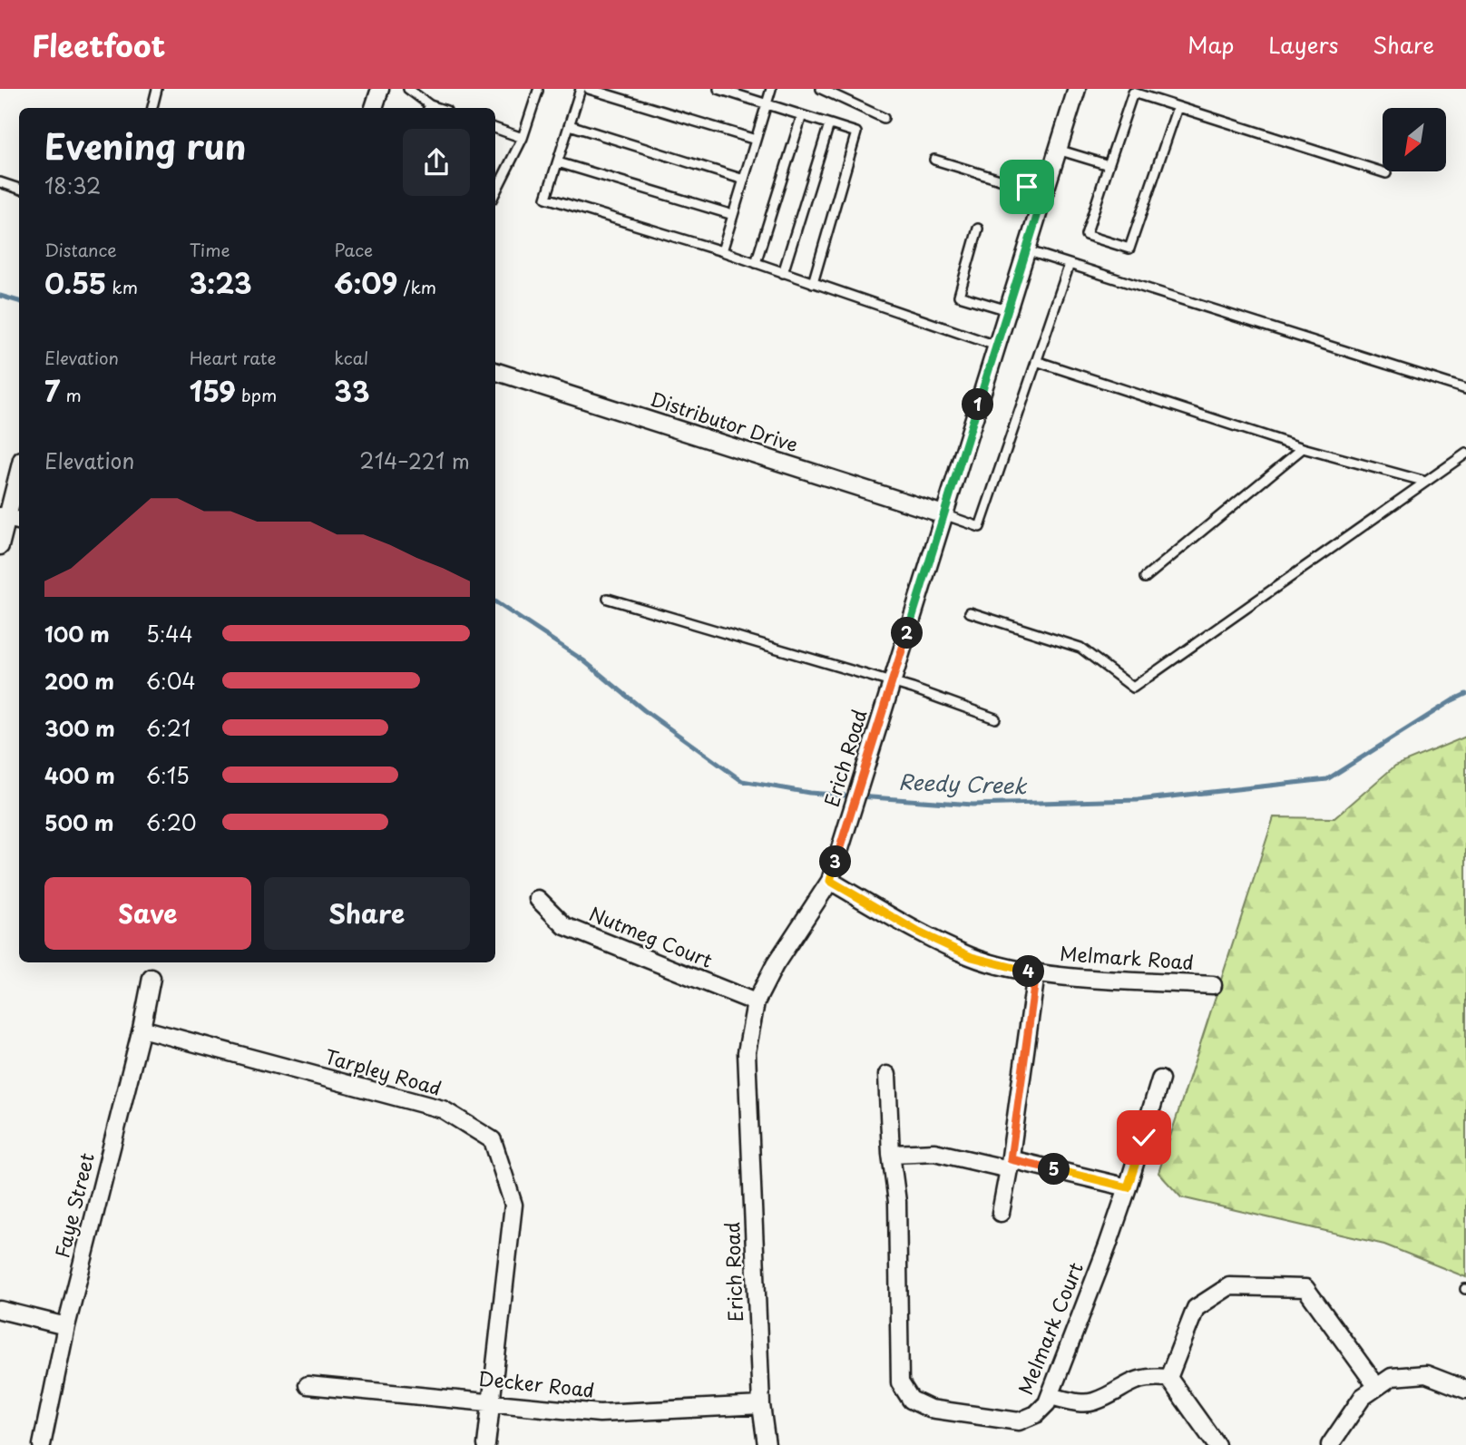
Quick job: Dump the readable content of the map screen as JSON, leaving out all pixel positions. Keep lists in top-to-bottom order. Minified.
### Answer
{"streets":{"street":["Distributor Drive","Erich Road","Nutmeg Court","Melmark Road","Tarpley Road","Faye Street","Melmark Court","Decker Road"]},"crossings":[["Distributor Drive","Erich Road"],["Erich Road","Nutmeg Court"],["Erich Road","Melmark Road"],["Erich Road","Decker Road"],["Tarpley Road","Faye Street"],["Tarpley Road","Decker Road"]],"water":["Reedy Creek"],"north":"bottom left","page":{"header":"Fleetfoot","nav":["Map","Layers","Share"],"heading":["Evening run","18:32"],"stats":[["Distance","0.55 km"],["Time","3:23"],["Pace","6:09 /km"],["Elevation","7 m"],["Heart rate","159 bpm"],["kcal","33"]],"pins":["1","2","3","4","5"],"chart":["Elevation","214–221 m"],"list":[{"name":"100 m","note":"5:44"},{"name":"200 m","note":"6:04"},{"name":"300 m","note":"6:21"},{"name":"400 m","note":"6:15"},{"name":"500 m","note":"6:20"}],"buttons":["Save","Share"]}}
